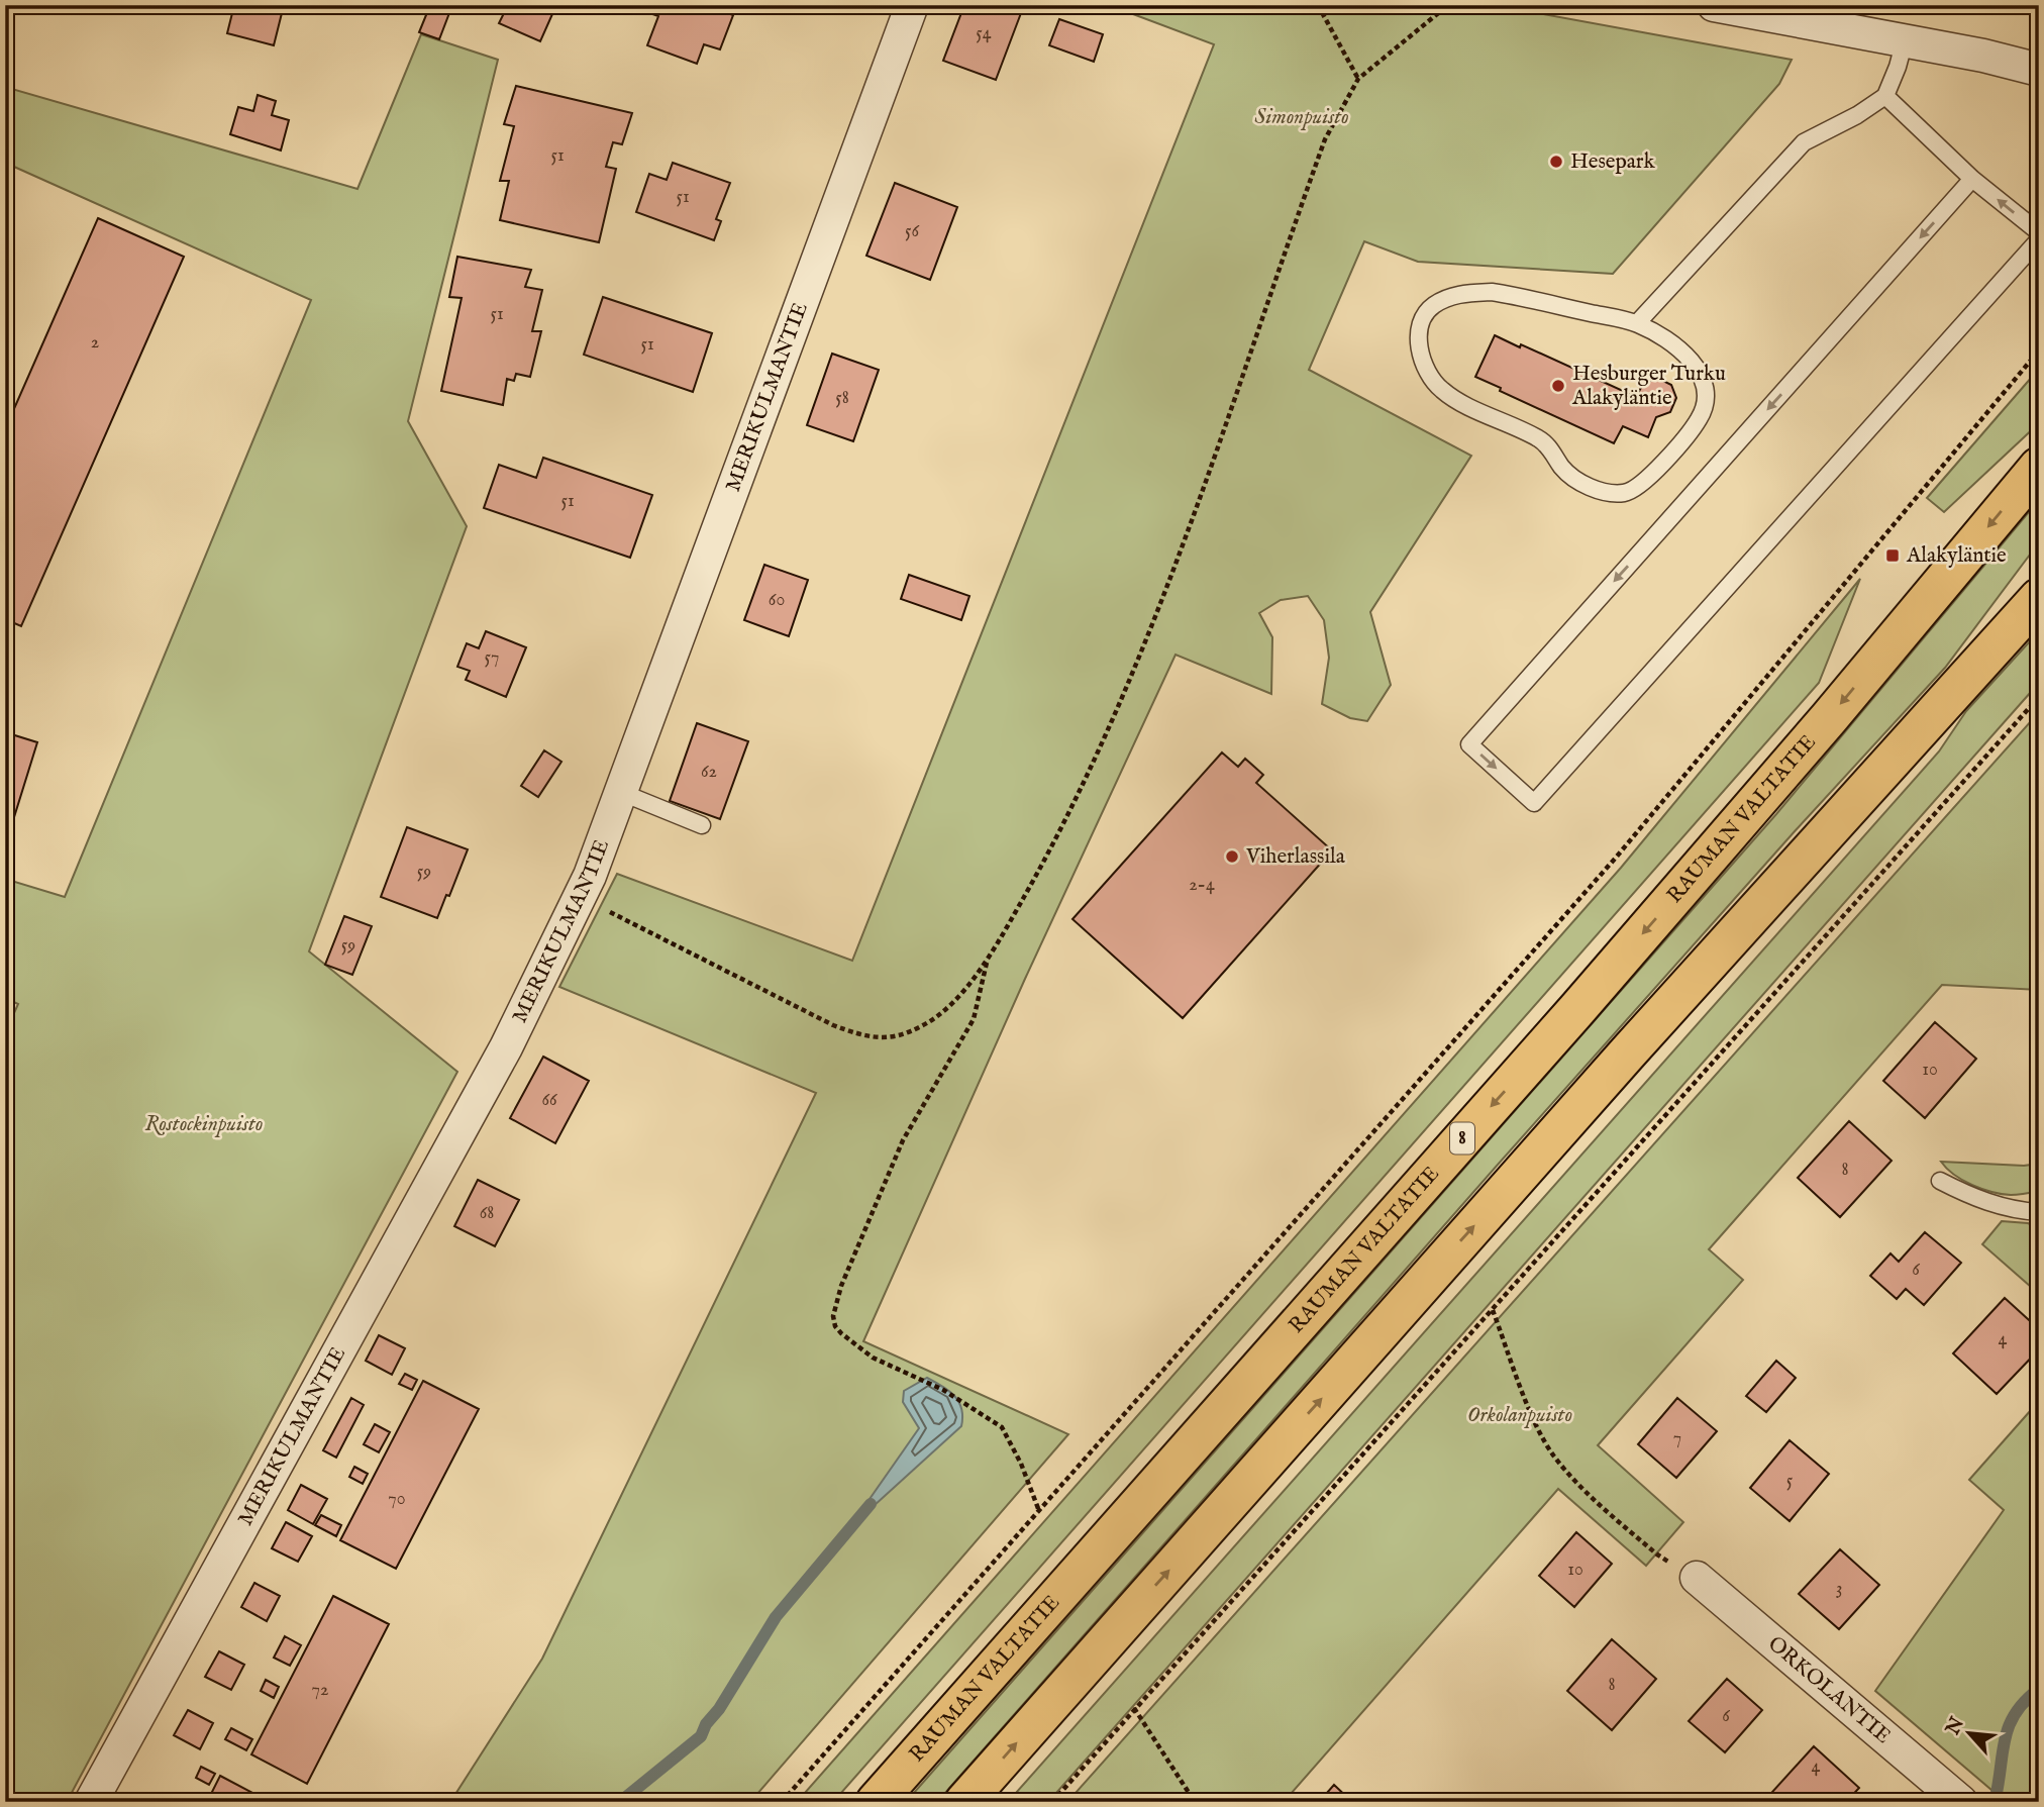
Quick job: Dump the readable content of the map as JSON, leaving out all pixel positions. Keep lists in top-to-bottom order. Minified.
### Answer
{"streets":{"highway":["RAUMAN VALTATIE","8"],"street":["MERIKULMANTIE","ORKOLANTIE"]},"parks":["Simonpuisto","Rostockinpuisto","Orkolanpuisto"],"places":{"other":["Hesepark","Hesburger Turku Alakyläntie","Viherlassila"],"transit":["Alakyläntie"]},"house_numbers":["54","51","51","56","51","2","51","58","51","60","57","62","59","2-4","59","10","66","8","68","6","4","7","5","70","10","3","8","72","6","4"],"north":"top left"}
